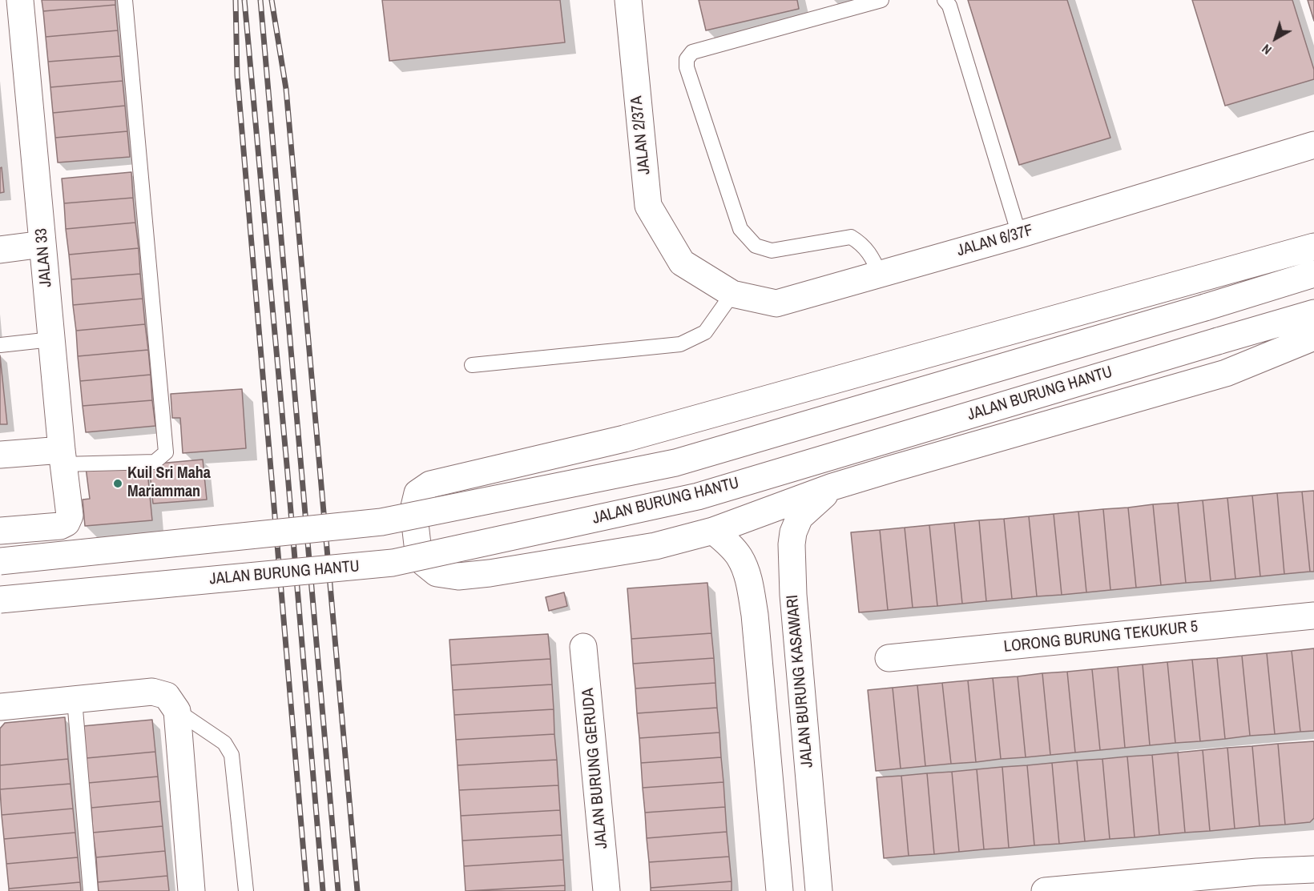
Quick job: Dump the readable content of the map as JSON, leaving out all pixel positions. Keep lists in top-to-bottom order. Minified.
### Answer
{"streets":{"main road":["JALAN 2/37A","JALAN 6/37F","JALAN 33","JALAN BURUNG HANTU","LORONG BURUNG TEKUKUR 5","JALAN BURUNG KASAWARI","JALAN BURUNG GERUDA"]},"crossings":[["JALAN 2/37A","JALAN 6/37F"]],"places":["Kuil Sri Maha Mariamman"],"north":"bottom left"}
